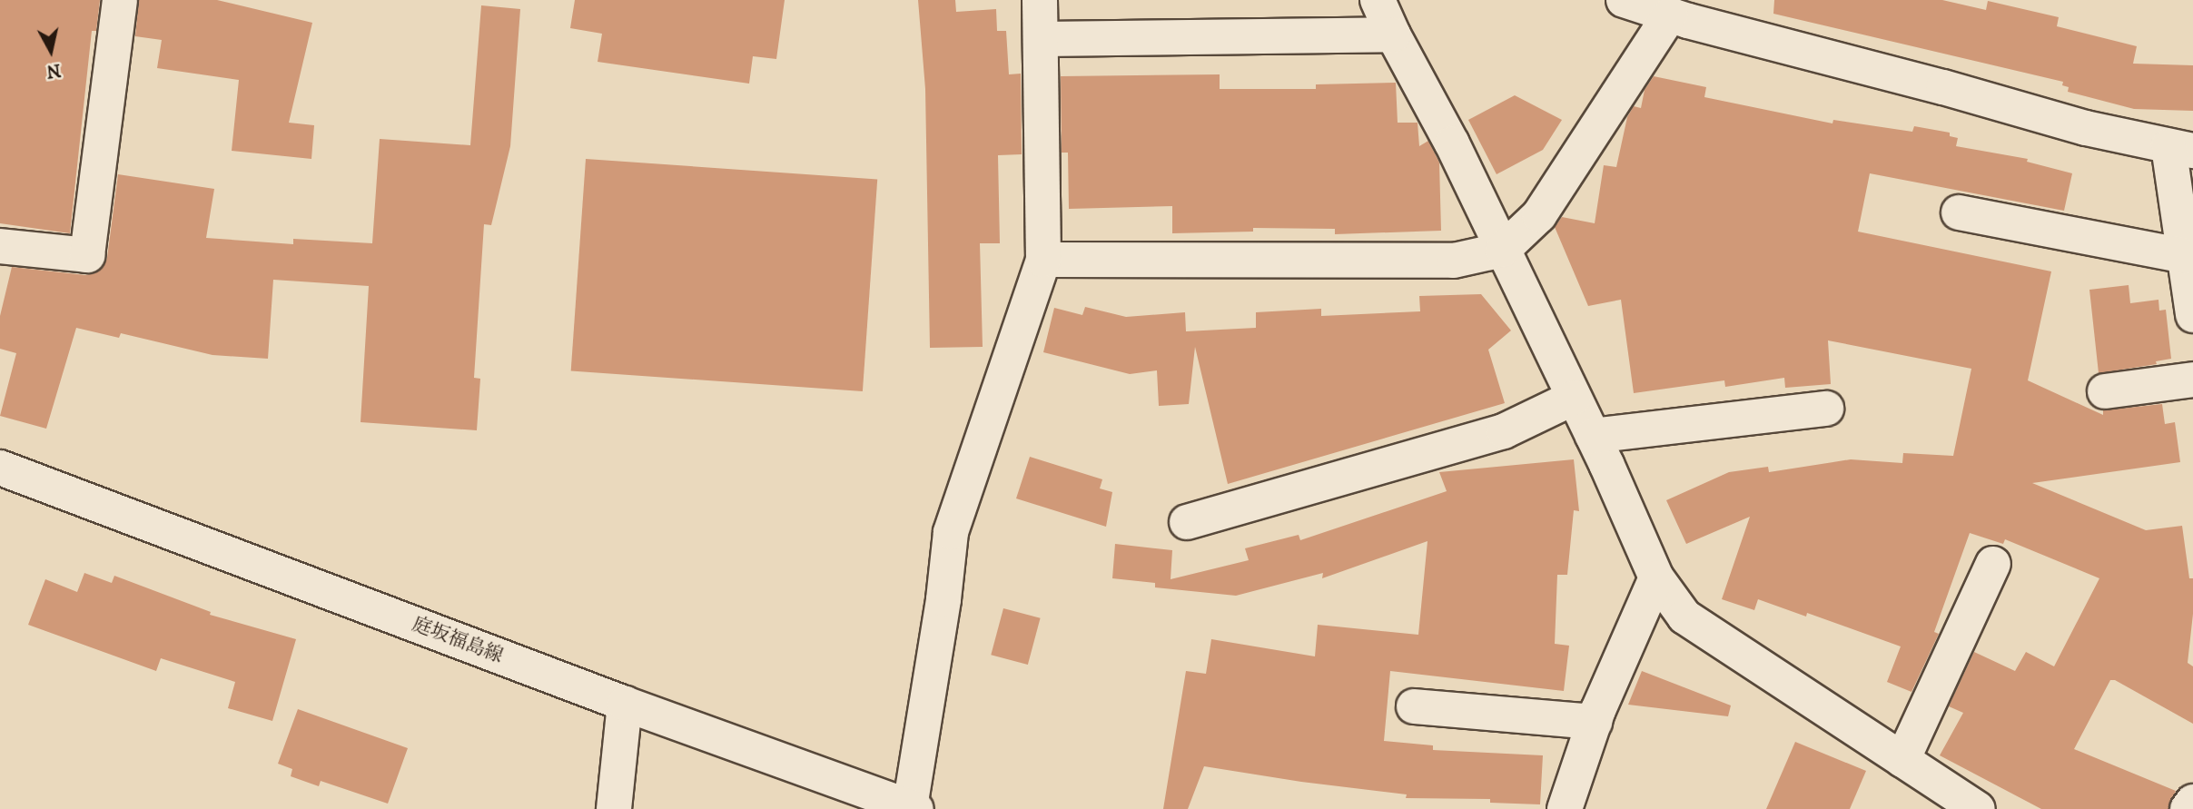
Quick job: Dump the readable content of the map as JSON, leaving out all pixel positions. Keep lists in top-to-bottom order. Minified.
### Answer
{"streets":{"street":["庭坂福島線"]},"north":"bottom"}
